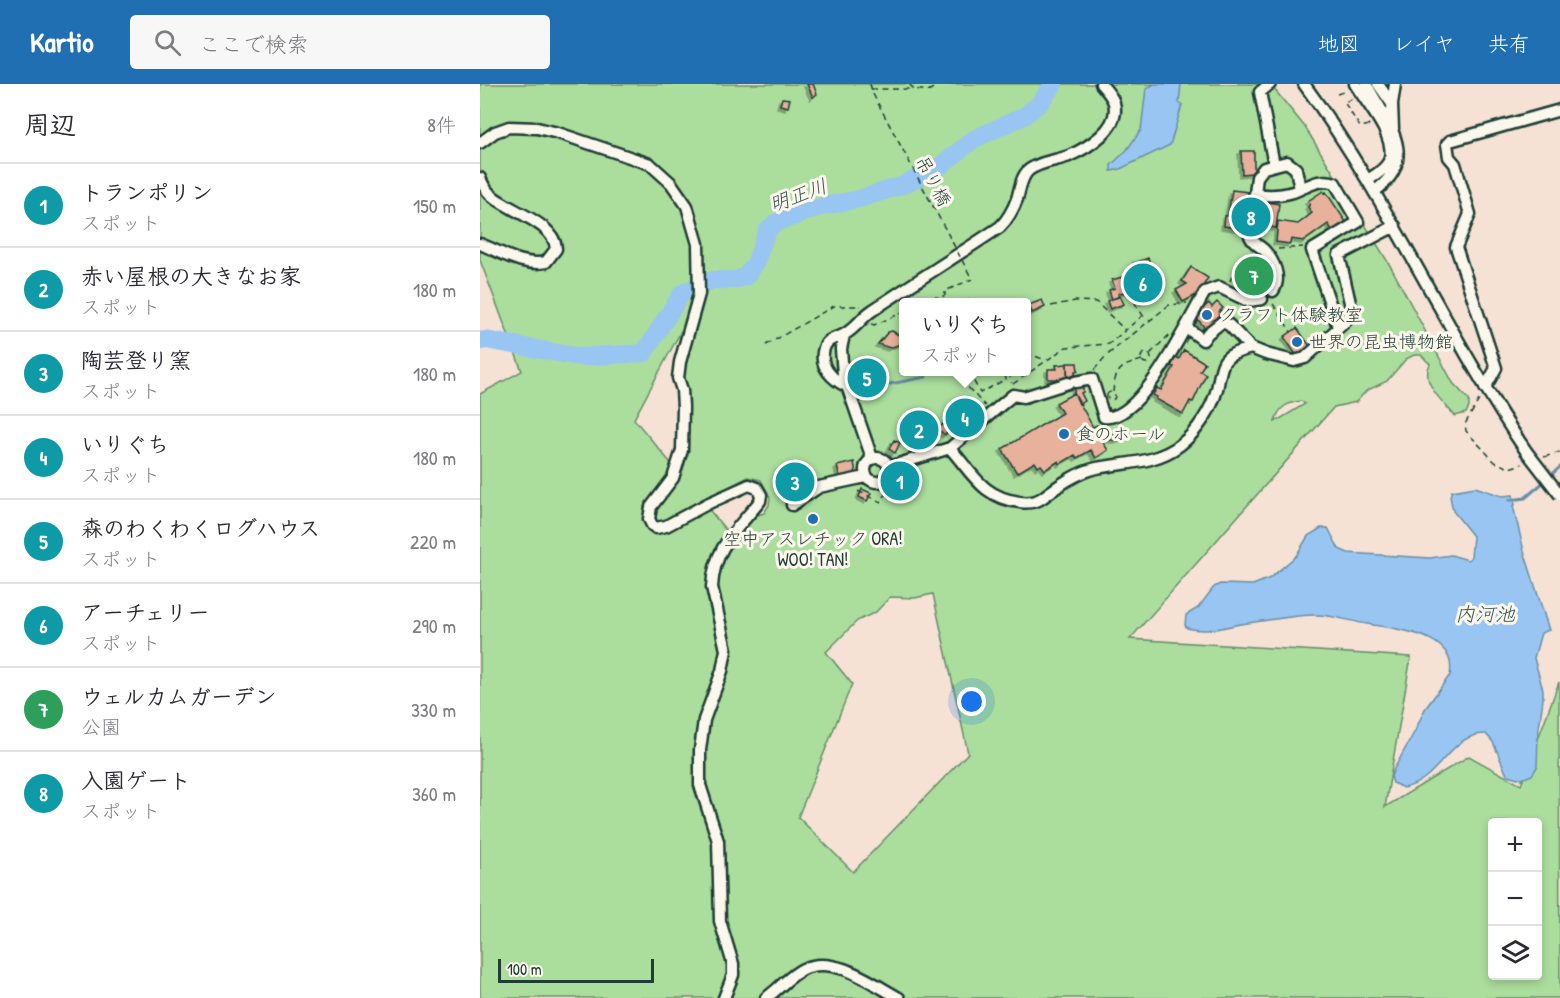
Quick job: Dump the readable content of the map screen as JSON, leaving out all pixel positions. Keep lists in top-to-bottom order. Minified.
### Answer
{"streets":{"path":["吊り橋"]},"water":["明正川","内河池"],"places":["クラフト体験教室","世界の昆虫博物館","食のホール","空中アスレチック ORA! WOO! TAN!"],"scale_bar":"100 m","page":{"header":"Kartio","search":"ここで検索","nav":["地図","レイヤ","共有"],"heading":["周辺","8件"],"list":[{"mark":"1","name":"トランポリン","note":"スポット","value":"150 m"},{"mark":"2","name":"赤い屋根の大きなお家","note":"スポット","value":"180 m"},{"mark":"3","name":"陶芸登り窯","note":"スポット","value":"180 m"},{"mark":"4","name":"いりぐち","note":"スポット","value":"180 m"},{"mark":"5","name":"森のわくわくログハウス","note":"スポット","value":"220 m"},{"mark":"6","name":"アーチェリー","note":"スポット","value":"290 m"},{"mark":"7","name":"ウェルカムガーデン","note":"公園","value":"330 m"},{"mark":"8","name":"入園ゲート","note":"スポット","value":"360 m"}],"pins":["8","7","6","5","4","2","1","3"],"popup":["いりぐち","スポット"],"map_buttons":["+","−"],"scale":"100 m"}}
